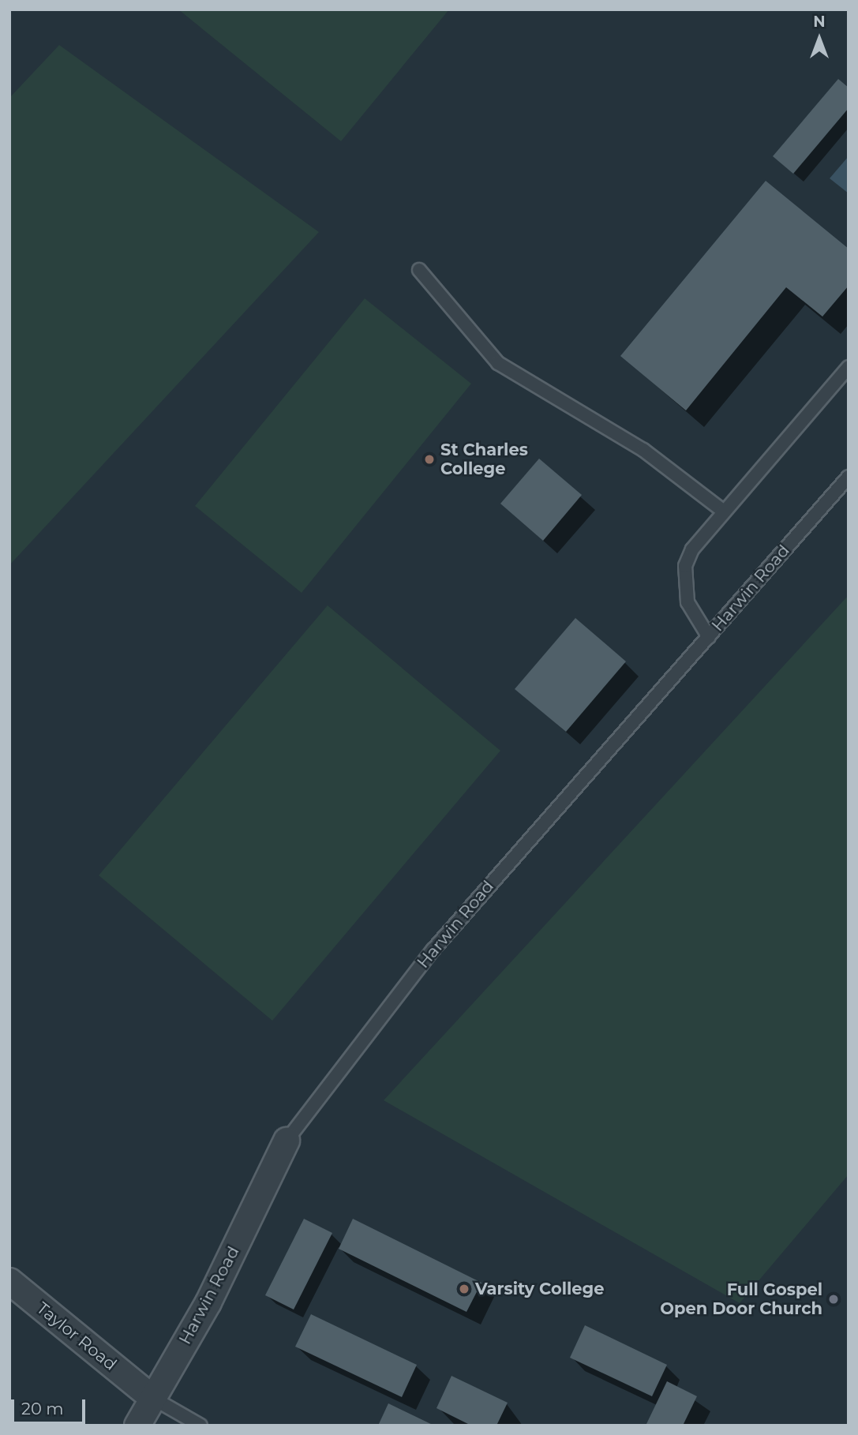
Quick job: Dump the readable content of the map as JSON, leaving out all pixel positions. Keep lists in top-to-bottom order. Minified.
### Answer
{"streets":{"street":["Harwin Road","Taylor Road"]},"crossings":[["Harwin Road","Taylor Road"]],"places":["St Charles College","Varsity College","Full Gospel Open Door Church"],"scale_bar":"20 m","north":"top"}
